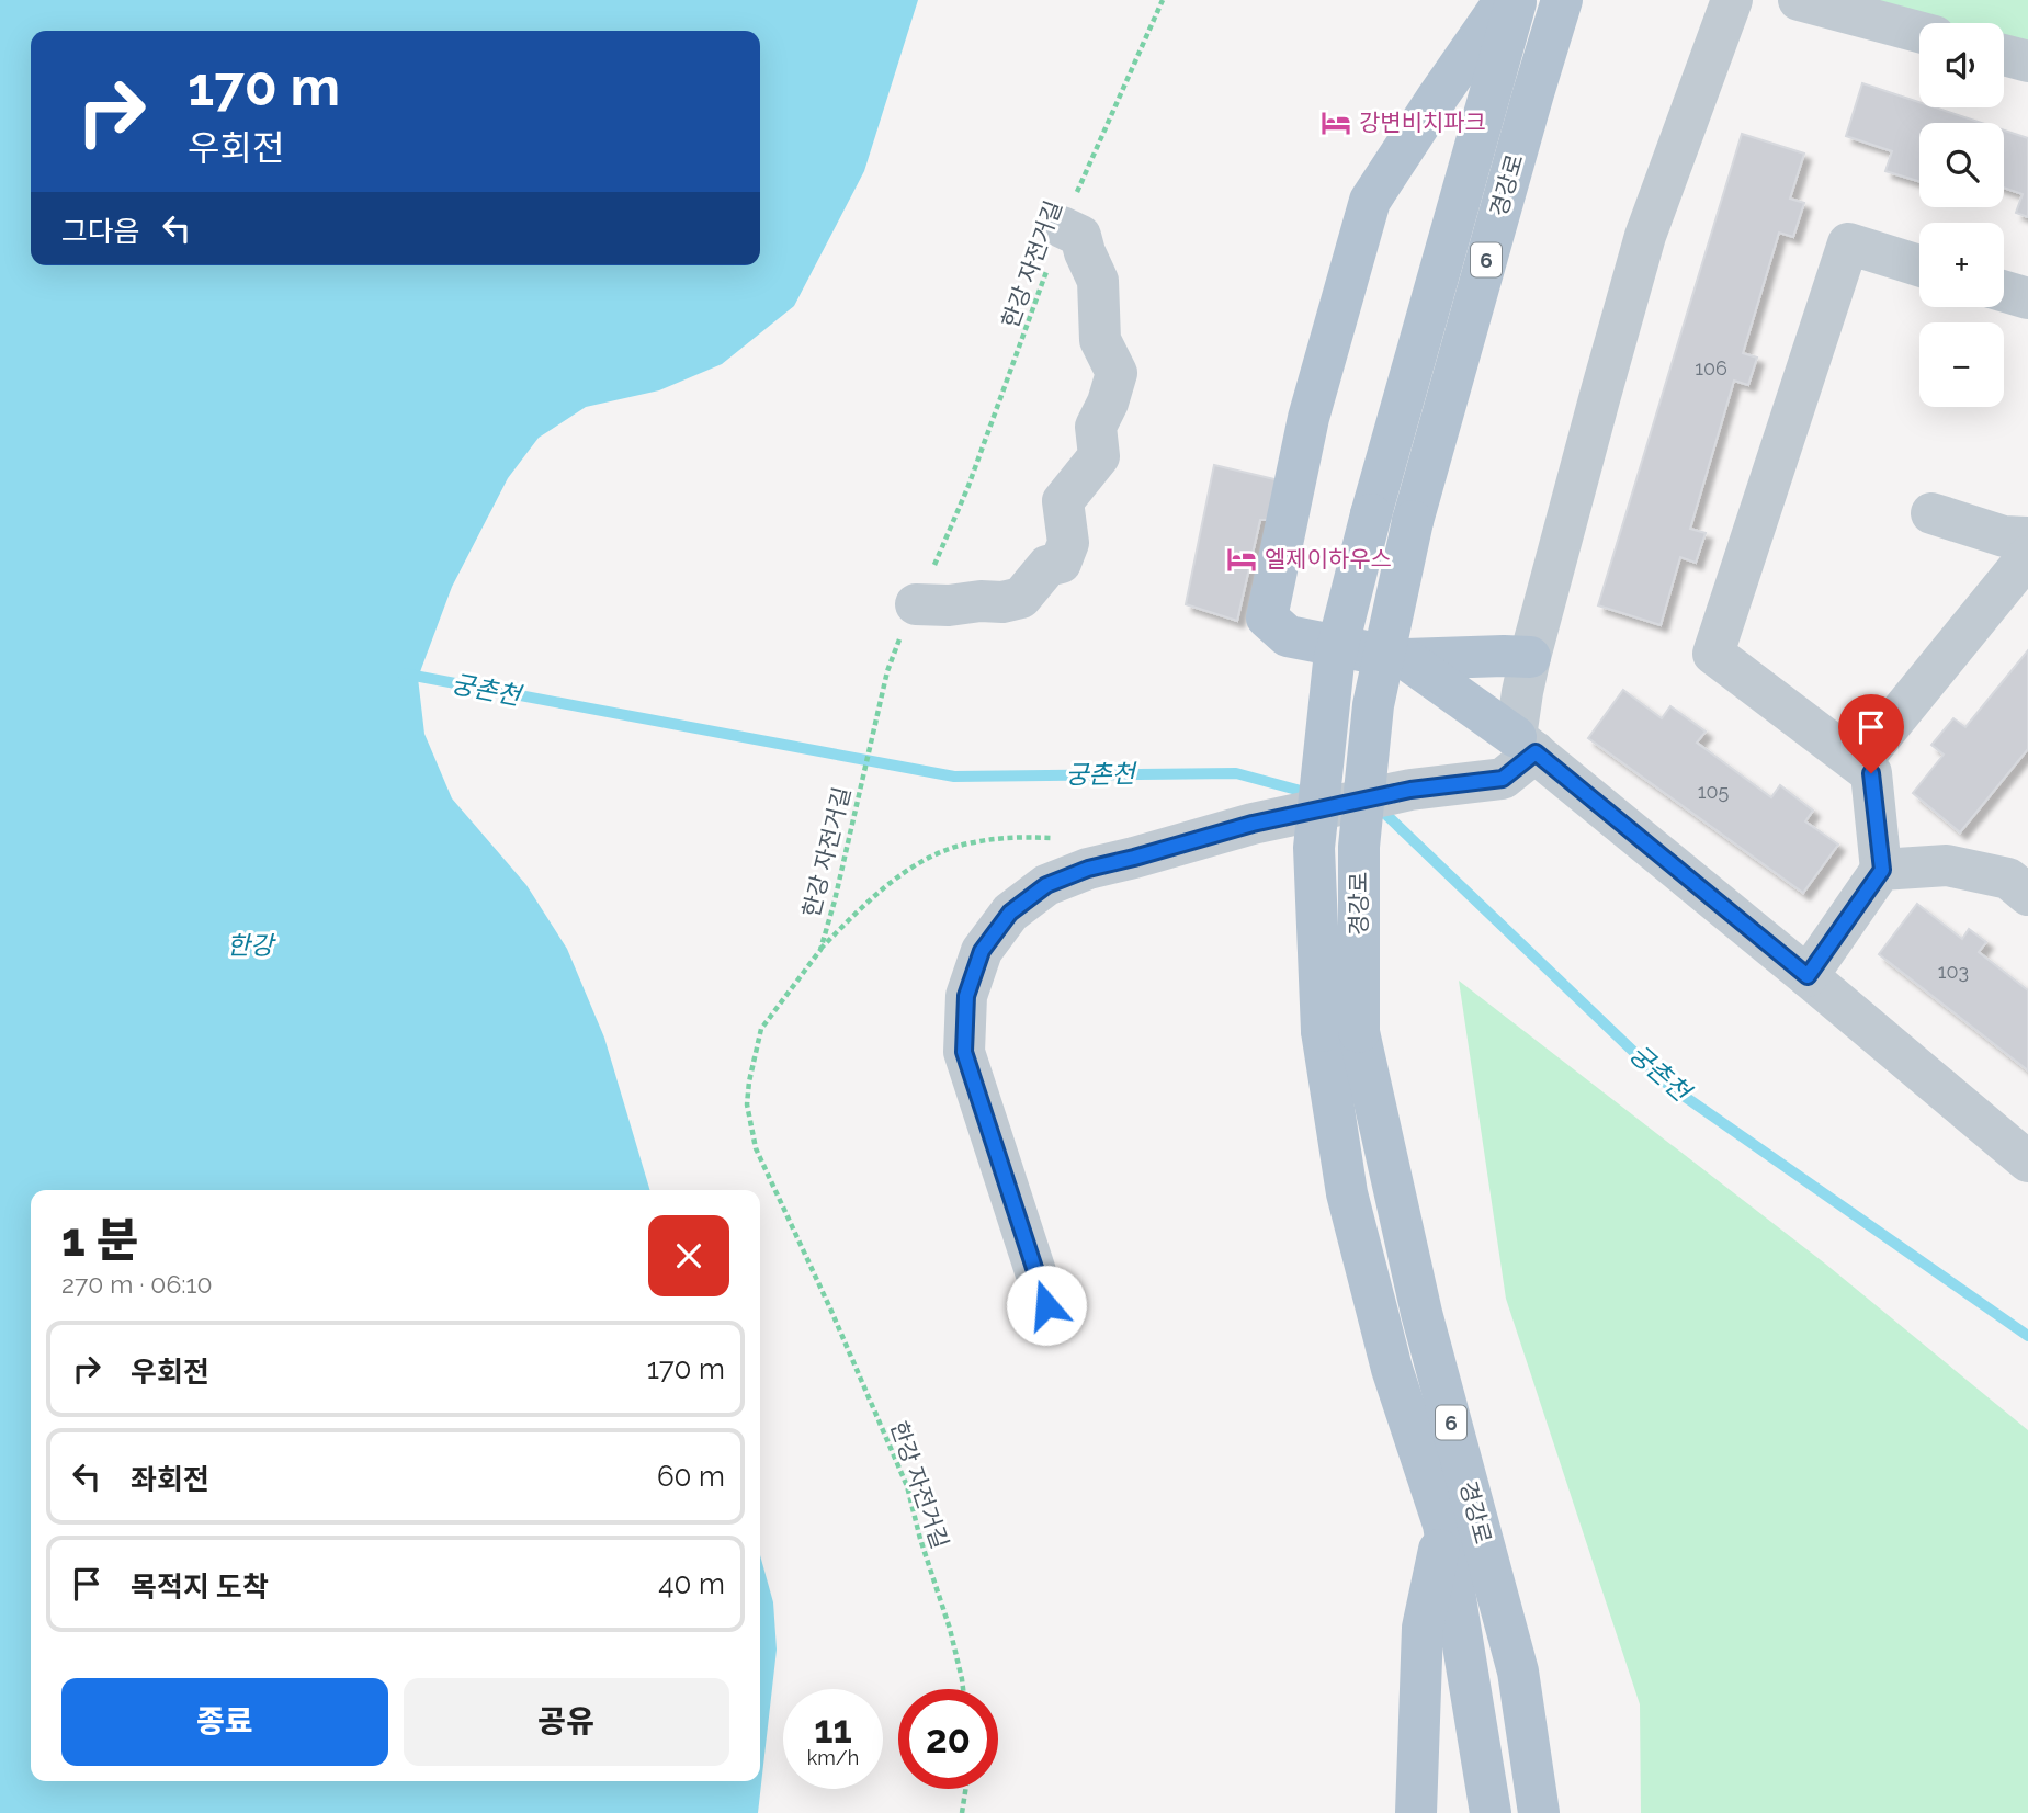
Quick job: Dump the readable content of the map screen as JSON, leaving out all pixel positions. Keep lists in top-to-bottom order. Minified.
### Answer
{"streets":{"main road":["경강로","6"],"path":["한강 자전거길"]},"water":["궁촌천","한강"],"places":{"hotel":["강변비치파크","엘제이하우스"]},"house_numbers":["106","105","103"],"page":{"map_buttons":["+","−"],"turn":["170 m","우회전"],"then":"그다음","heading":["1 분","270 m · 06:10"],"list":[{"name":"우회전","value":"170 m"},{"name":"좌회전","value":"60 m"},{"name":"목적지 도착","value":"40 m"}],"buttons":["종료","공유"],"speed":"11 km/h","limit":"20"}}
